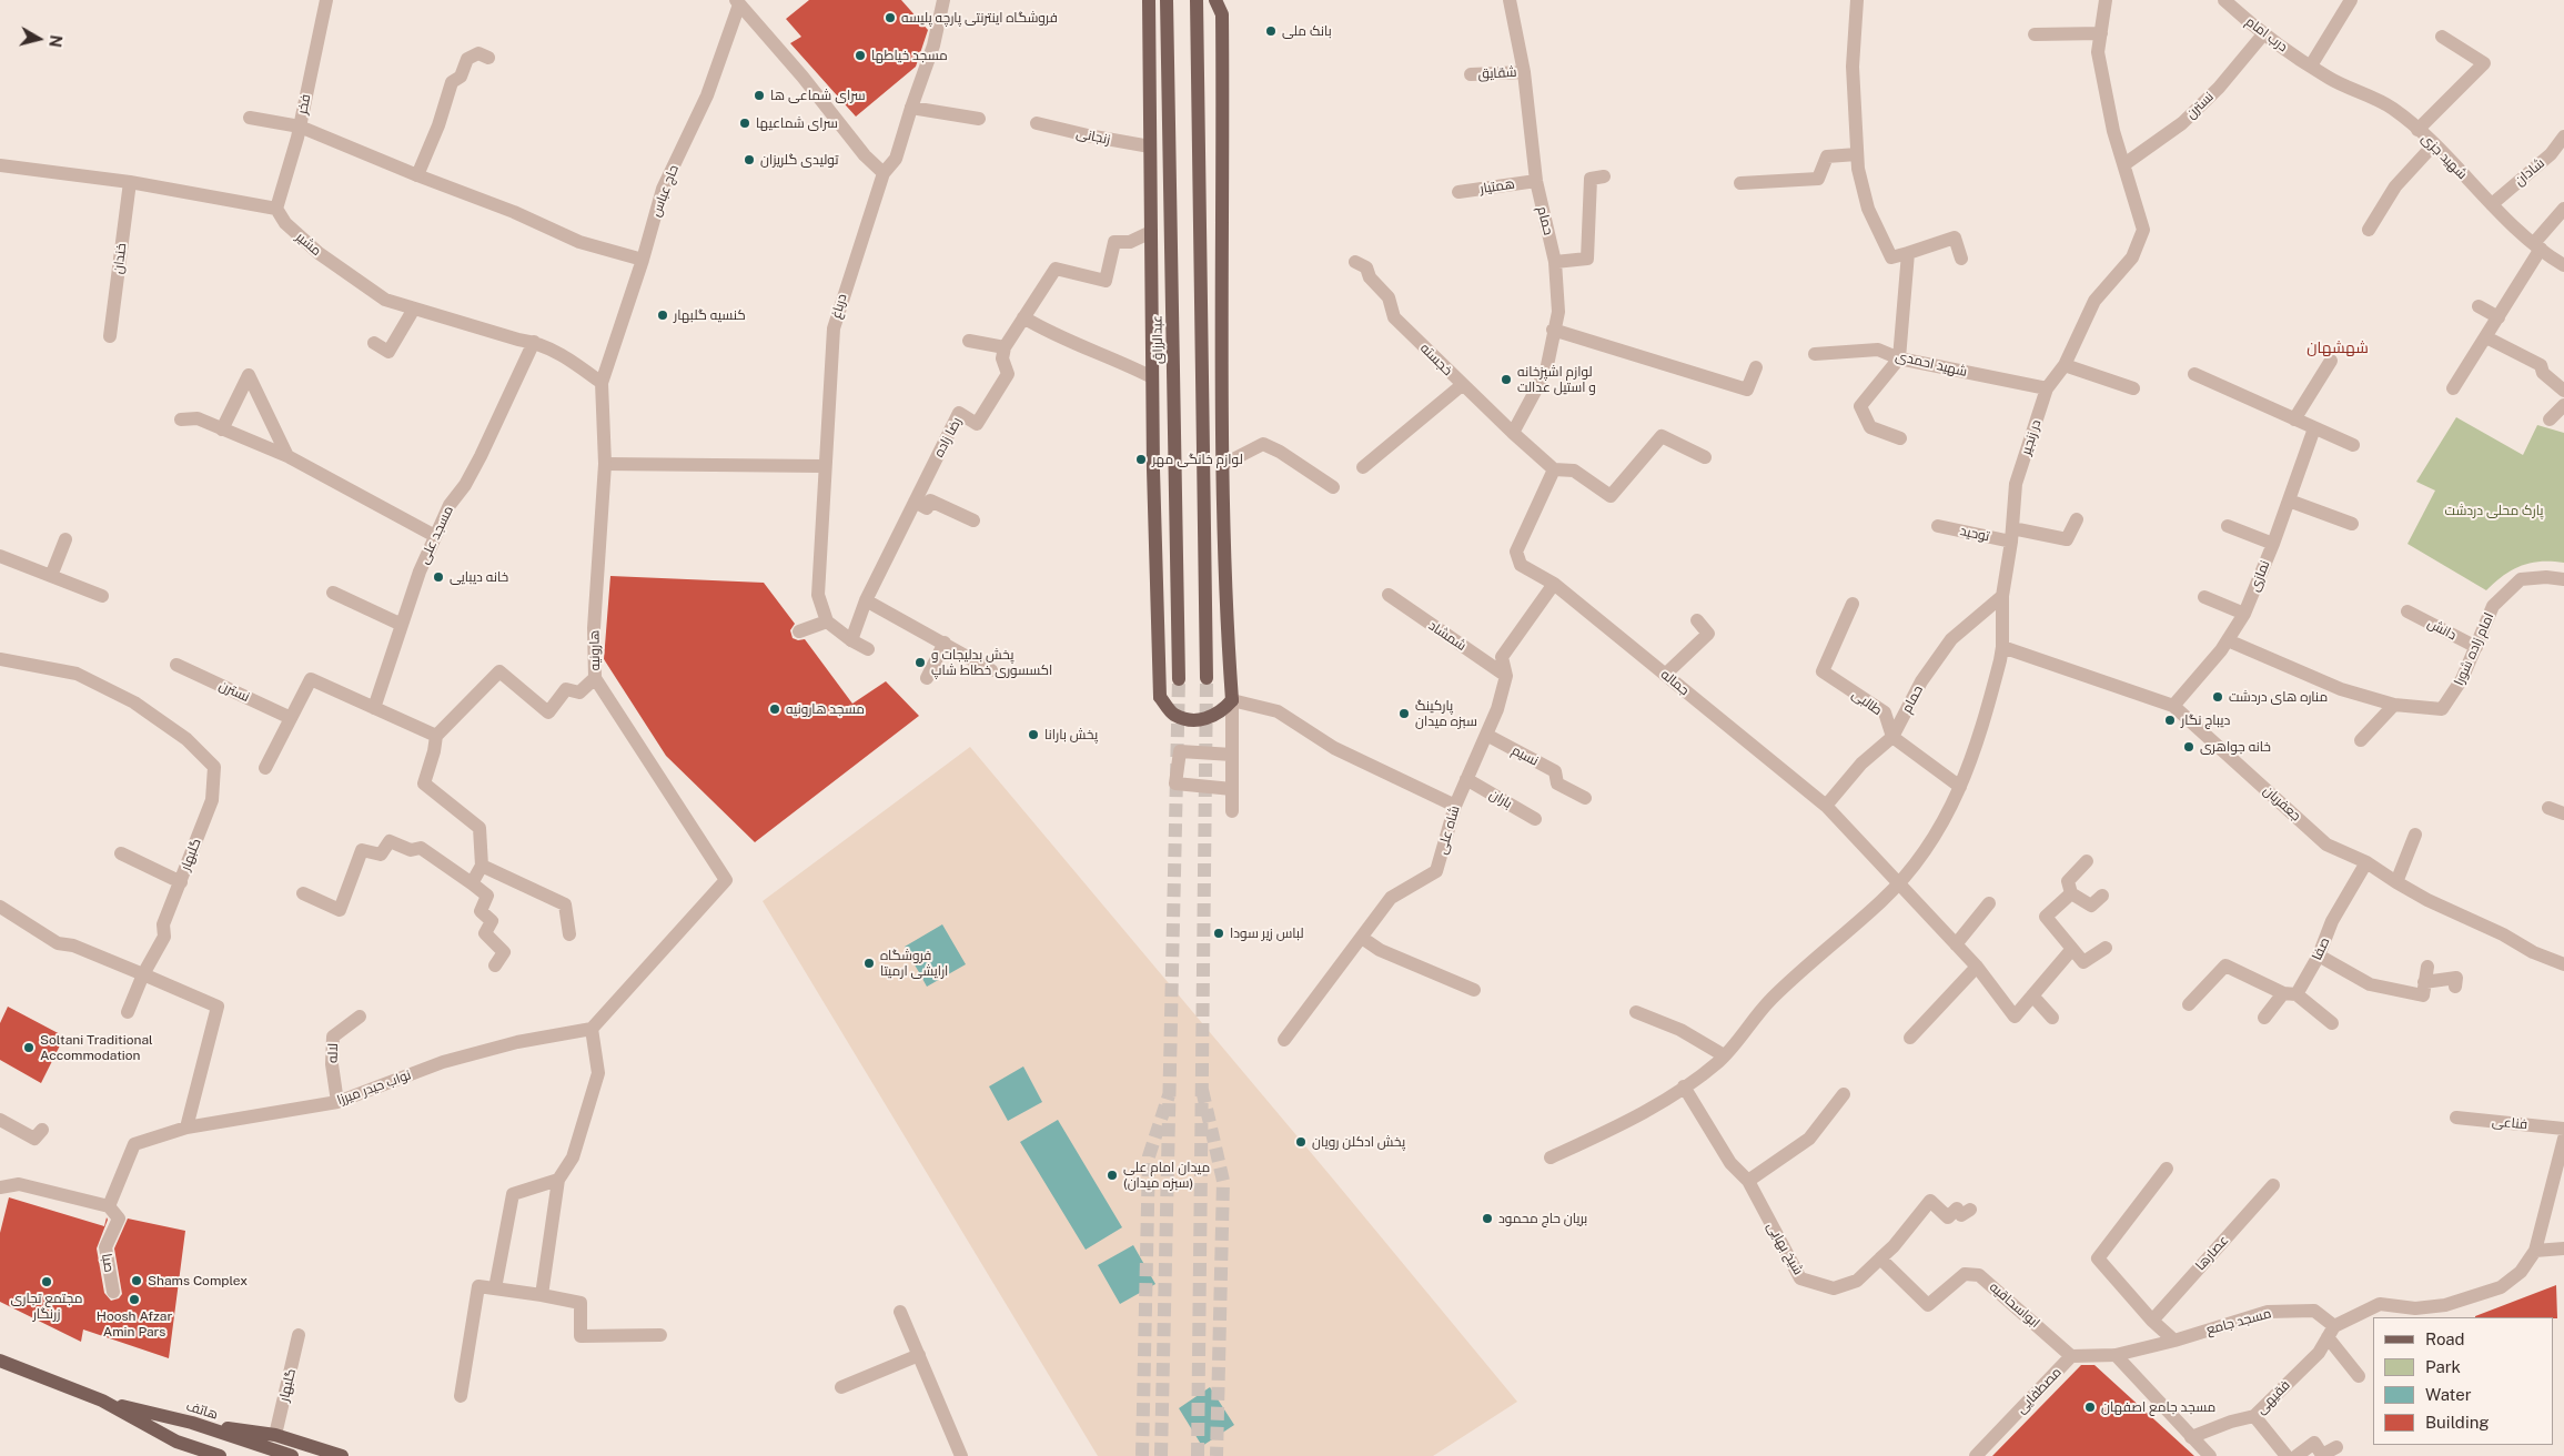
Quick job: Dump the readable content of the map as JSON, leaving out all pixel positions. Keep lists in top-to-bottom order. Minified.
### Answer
{"streets":{"main road":["عبدالرزاق","هاتف"],"street":["درب امام","شقایق","فخر","نسترن","زنجانی","شهید جزی","شادان","همتیار","حاج عباس","حمام","مشیر","خندان","درباغ","خجسته","شهید احمدی","رضا زاده","در زنجیر","توحید","مسجد علی","نمازی","دانش","شمشاد","امام زاده شورا","هارونیه","جماله","طالبی","نسیم","باران","جعفریان","شاه علی","گلبهار","صفا","لاله","نواب حیدر میرزا","فناعی","شیخ بهایی","عصارها","صبا","ابواسحاقیه","مسجد جامع","مصطفایی","فقیهی"]},"crossings":[["درب امام","نسترن"],["درب امام","شهید جزی"],["شقایق","حمام"],["فخر","مشیر"],["نسترن","در زنجیر"],["شهید جزی","شادان"],["همتیار","حمام"],["حاج عباس","مشیر"],["حاج عباس","هارونیه"],["حمام","در زنجیر"],["حمام","جماله"],["حمام","طالبی"],["مشیر","مسجد علی"],["مشیر","هارونیه"],["شهید احمدی","در زنجیر"],["در زنجیر","توحید"],["در زنجیر","جماله"],["در زنجیر","جعفریان"],["نمازی","امام زاده شورا"],["نمازی","جعفریان"],["دانش","امام زاده شورا"],["شمشاد","شاه علی"],["هارونیه","نواب حیدر میرزا"],["جماله","شاه علی"],["نسیم","شاه علی"],["باران","شاه علی"],["جعفریان","صفا"],["لاله","نواب حیدر میرزا"],["نواب حیدر میرزا","صبا"],["شیخ بهایی","ابواسحاقیه"],["ابواسحاقیه","مصطفایی"],["مسجد جامع","مصطفایی"],["مسجد جامع","فقیهی"]],"districts":["شهشهان"],"parks":["پارک محلی دردشت"],"places":["فروشگاه اینترنتی پارچه پلیسه","بانک ملی","مسجد خیاطها","سرای شماعی ها","سرای شماعیها","تولیدی گلریزان","کنسیه گلبهار","لوازم اشپزخانه و استیل عدالت","لوازم خانگی مهر","خانه دیبایی","پخش بدلیجات و اکسسوری خطاط شاپ","مناره های دردشت","مسجد هارونیه","پارکینگ سبزه میدان","دیباج نگار","پخش بارانا","خانه جواهری","لباس زیر سودا","فروشگاه ارایشی ارمیتا","Soltani Traditional Accommodation","پخش ادکلن رویان","میدان امام علی (سبزه میدان)","بریان حاج محمود","Shams Complex","مجتمع تجاری زرنگار","Hoosh Afzar Amin Pars","مسجد جامع اصفهان"],"legend":["Road","Park","Water","Building"],"north":"right"}
